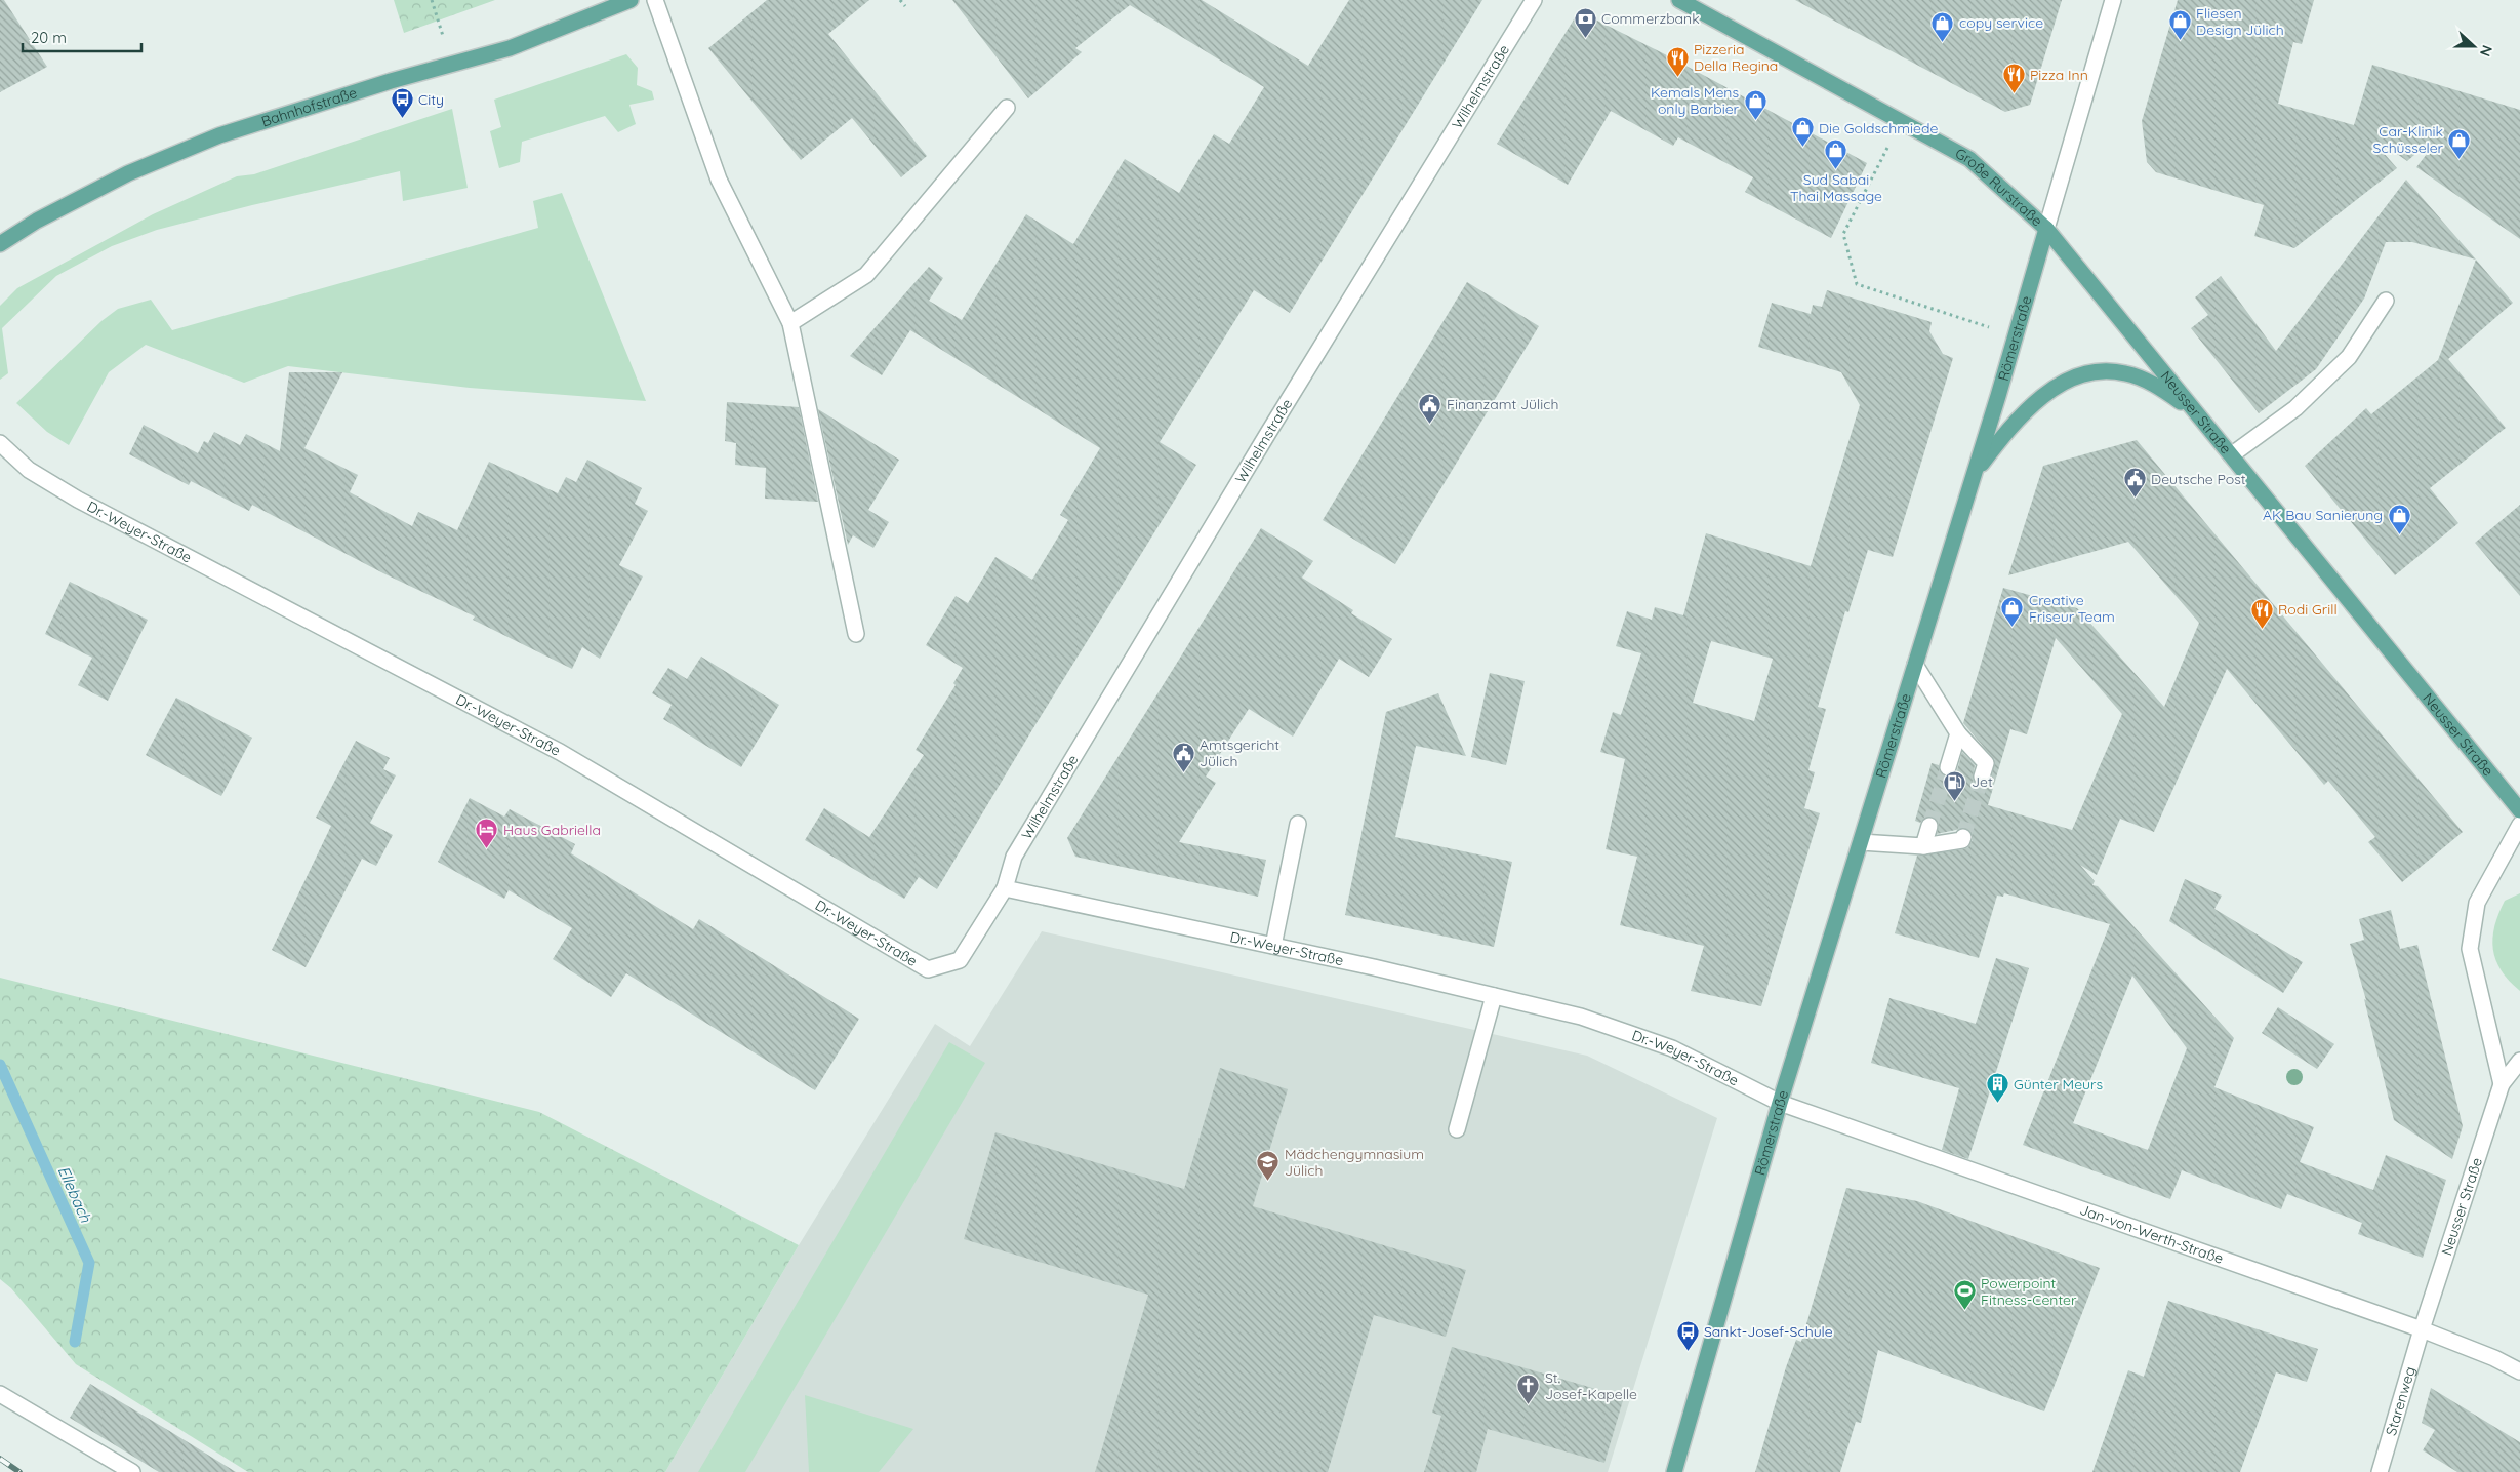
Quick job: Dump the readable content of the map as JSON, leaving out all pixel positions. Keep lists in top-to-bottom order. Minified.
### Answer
{"streets":{"main road":["Bahnhofstraße","Große Rurstraße","Römerstraße","Neusser Straße"],"street":["Wilhelmstraße","Dr.-Weyer-Straße","Jan-von-Werth-Straße","Starenweg"]},"crossings":[["Wilhelmstraße","Dr.-Weyer-Straße"],["Große Rurstraße","Römerstraße"],["Große Rurstraße","Neusser Straße"],["Römerstraße","Neusser Straße"],["Römerstraße","Dr.-Weyer-Straße"],["Römerstraße","Jan-von-Werth-Straße"],["Neusser Straße","Jan-von-Werth-Straße"],["Neusser Straße","Starenweg"],["Dr.-Weyer-Straße","Jan-von-Werth-Straße"],["Jan-von-Werth-Straße","Starenweg"]],"water":["Ellebach"],"places":{"bank":["Commerzbank"],"shop":["Fliesen Design Jülich","copy service","Kemals Mens only Barbier","Die Goldschmiede","Car-Klinik Schüsseler","Sud Sabai Thai Massage","AK Bau Sanierung","Creative Friseur Team"],"restaurant":["Pizzeria Della Regina","Pizza Inn","Rodi Grill"],"bus stop":["City","Sankt-Josef-Schule"],"public building":["Finanzamt Jülich","Deutsche Post","Amtsgericht Jülich"],"fuel station":["Jet"],"hotel":["Haus Gabriella"],"building":["Günter Meurs"],"school or university":["Mädchengymnasium Jülich"],"sports":["Powerpoint Fitness-Center"],"church":["St. Josef-Kapelle"]},"scale_bar":"20 m","north":"right"}
